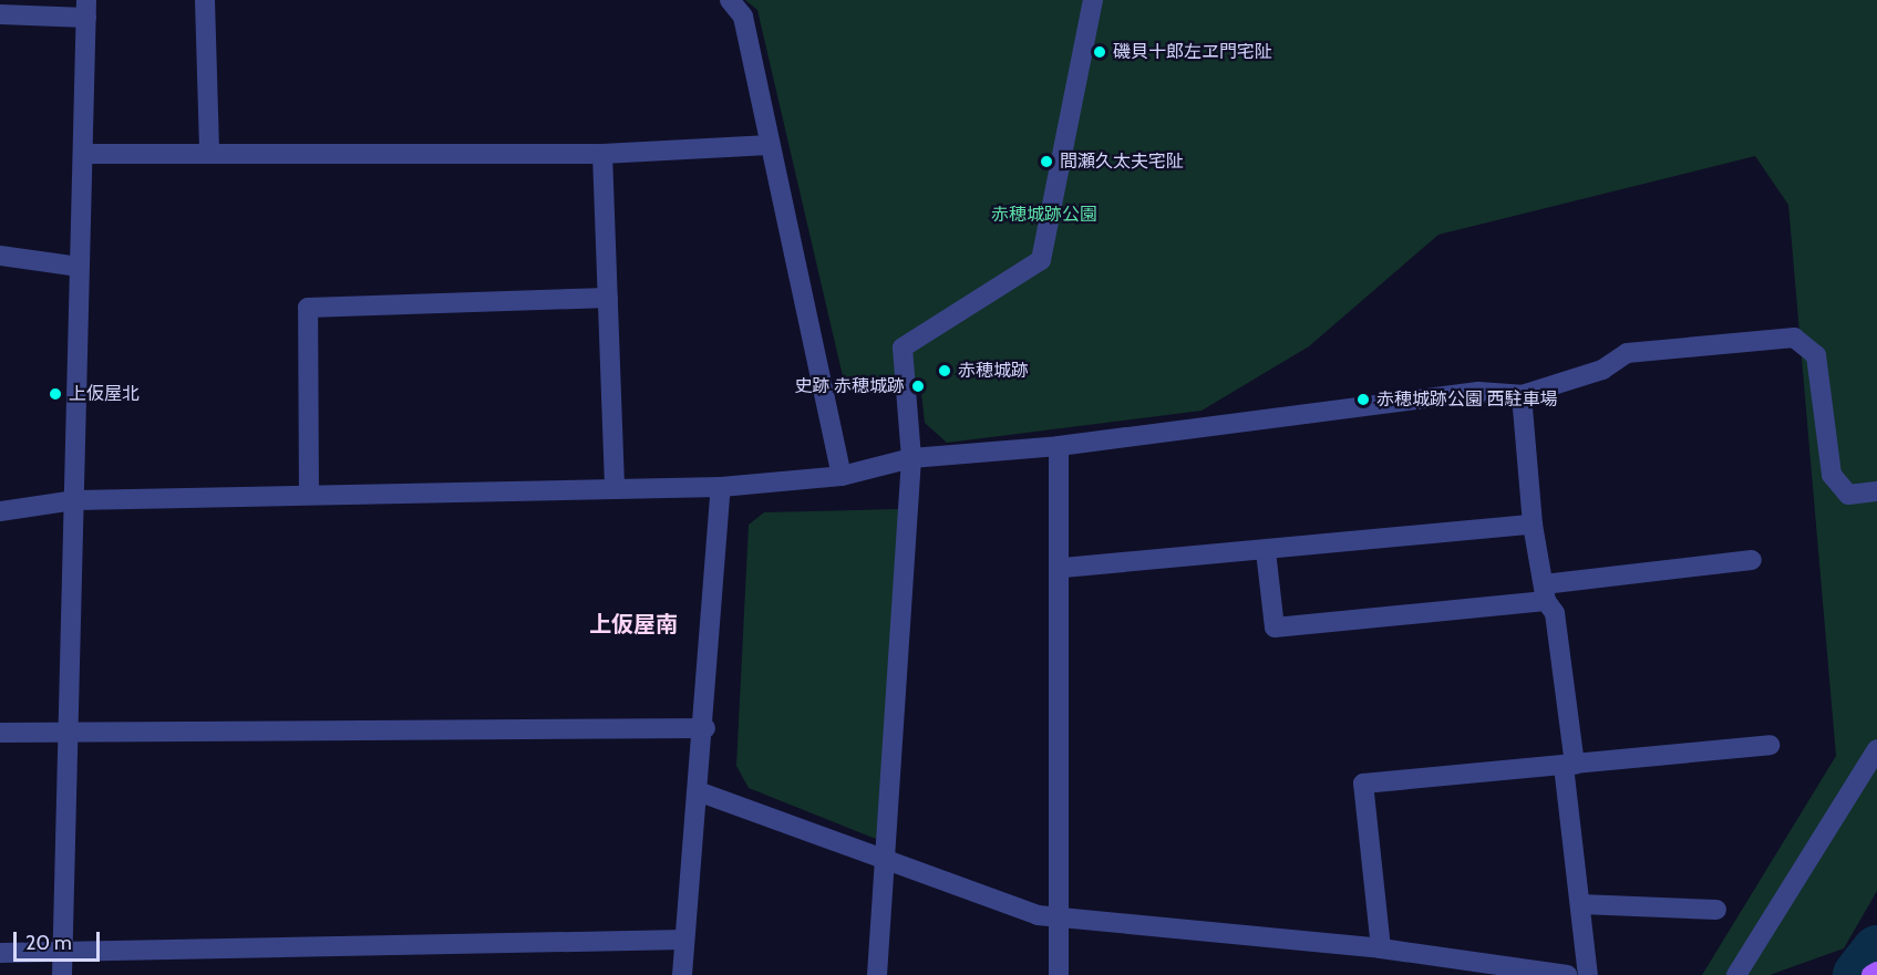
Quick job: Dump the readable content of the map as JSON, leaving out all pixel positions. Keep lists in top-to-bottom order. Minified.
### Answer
{"districts":["上仮屋南"],"parks":["赤穂城跡公園"],"places":["磯貝十郎左ヱ門宅阯","間瀬久太夫宅阯","赤穂城跡","史跡 赤穂城跡","上仮屋北","赤穂城跡公園 西駐車場"],"scale_bar":"20 m"}
